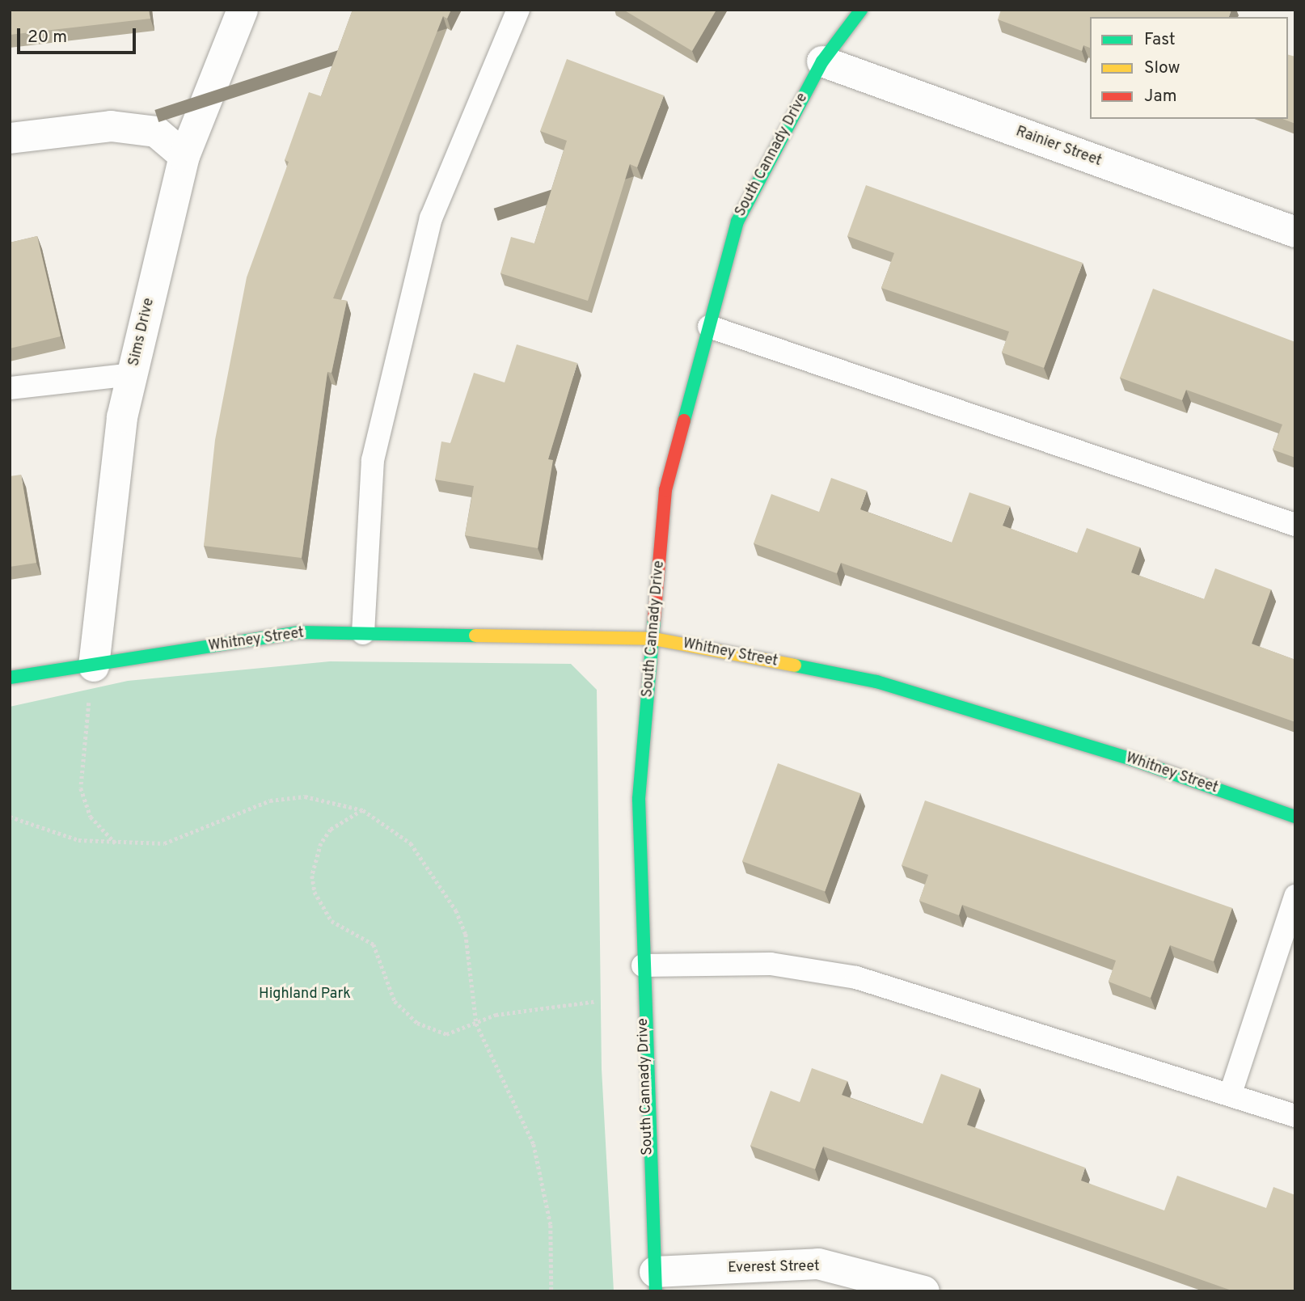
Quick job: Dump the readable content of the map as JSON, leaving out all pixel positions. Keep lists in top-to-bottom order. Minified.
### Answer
{"streets":{"street":["Rainier Street","South Cannady Drive","Sims Drive","Whitney Street","Everest Street"]},"crossings":[["Rainier Street","South Cannady Drive"],["South Cannady Drive","Whitney Street"],["South Cannady Drive","Everest Street"],["Sims Drive","Whitney Street"]],"parks":["Highland Park"],"legend":["Fast","Slow","Jam"],"scale_bar":"20 m"}
